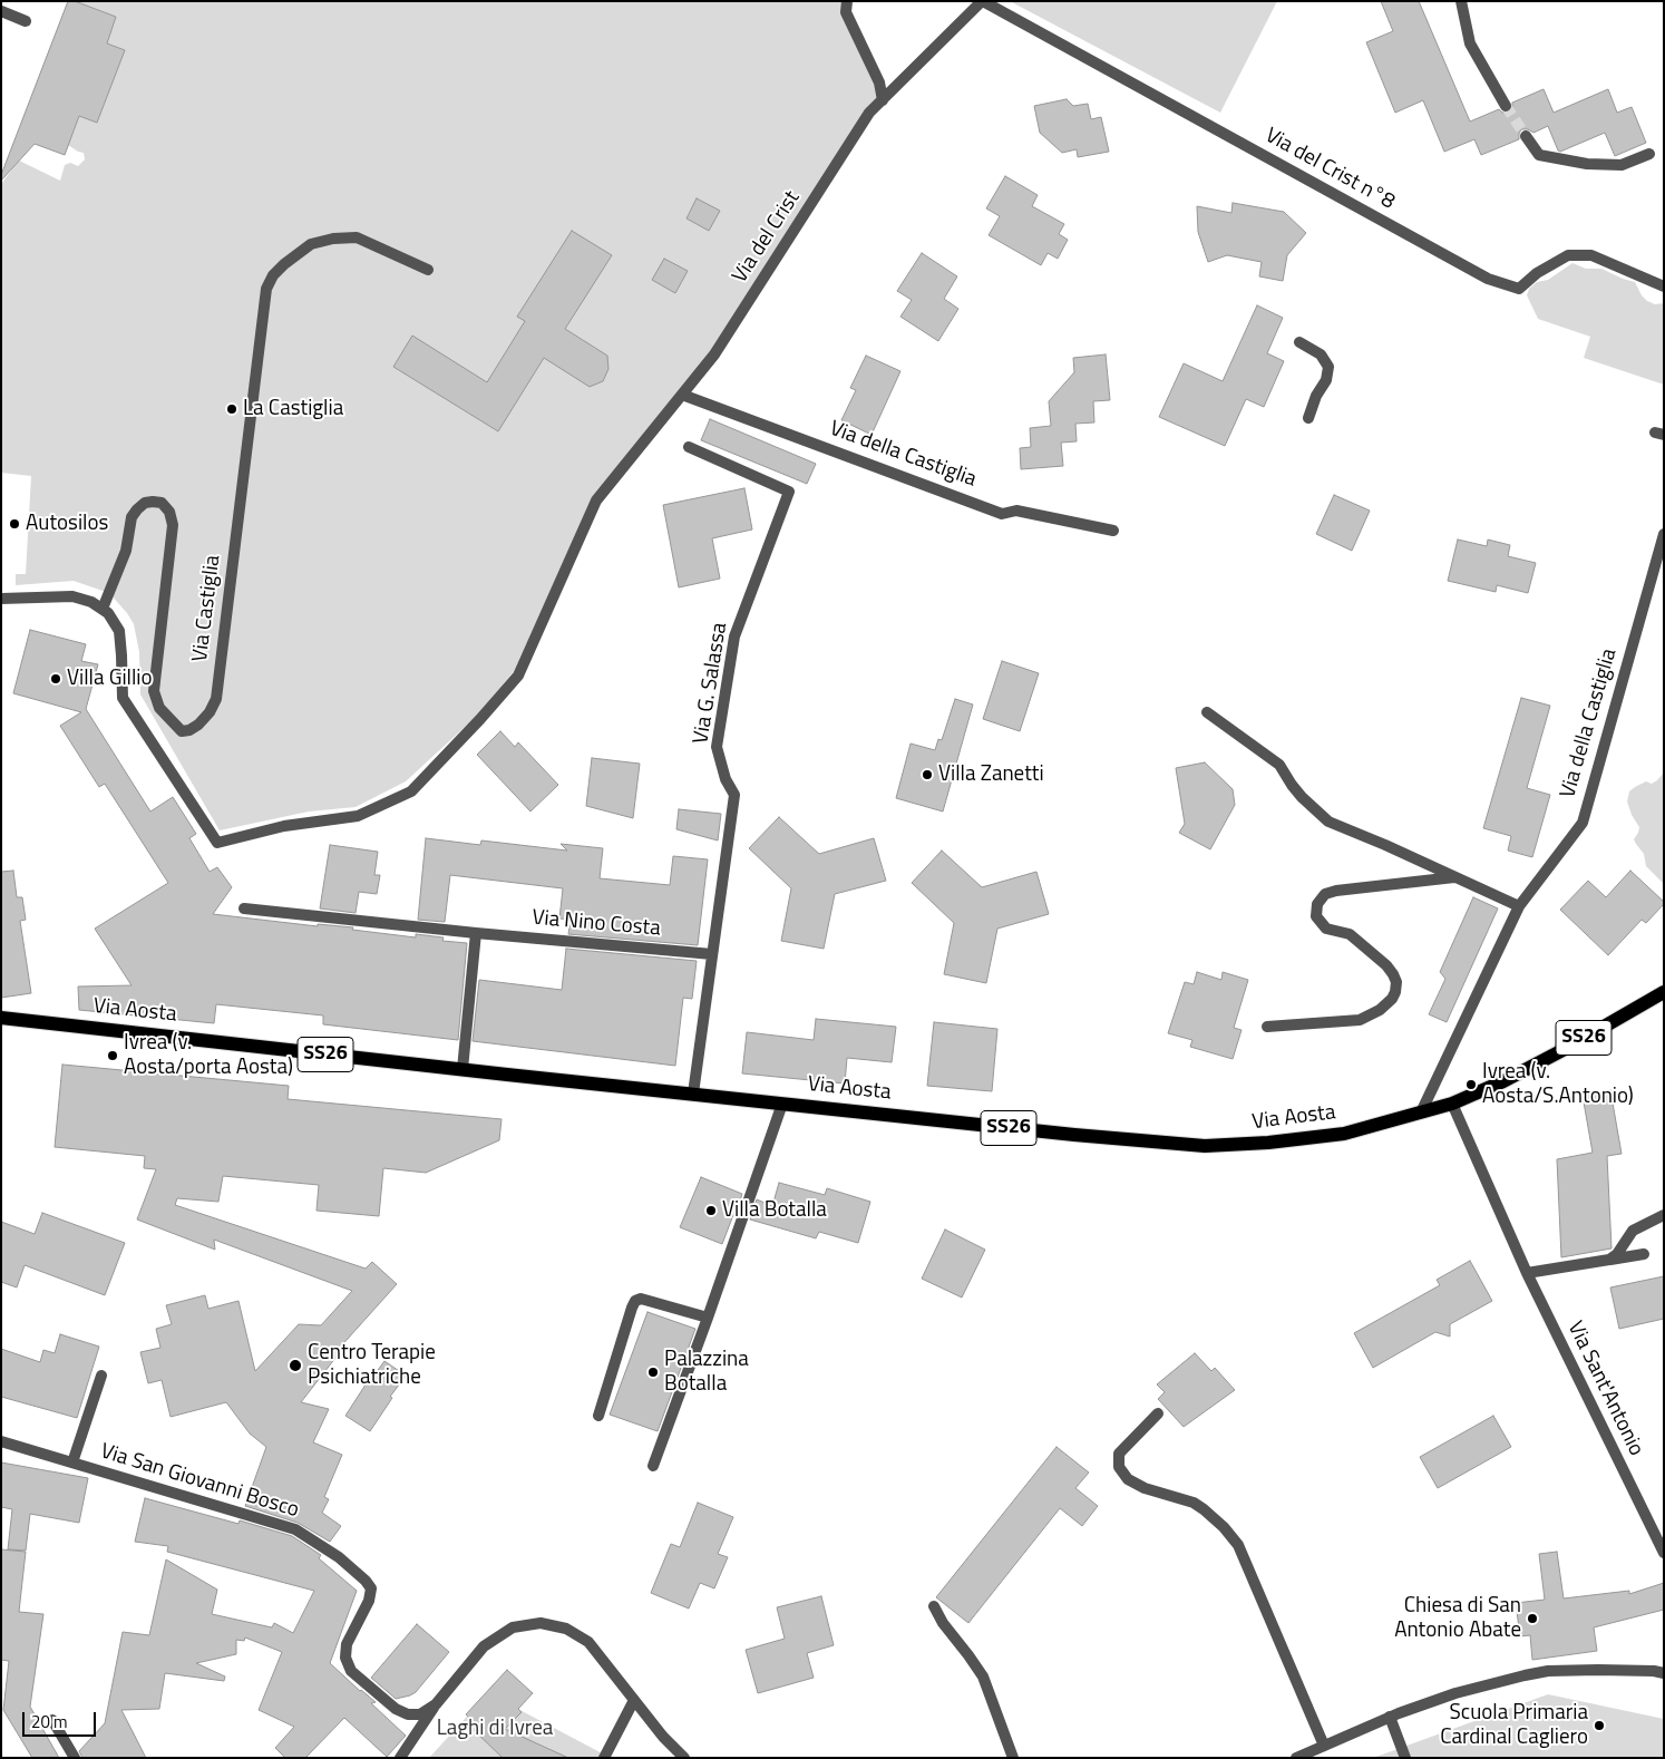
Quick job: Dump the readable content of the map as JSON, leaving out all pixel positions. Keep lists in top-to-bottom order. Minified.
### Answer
{"streets":{"main road":["Via Aosta","SS26"],"street":["Via del Crist n°8","Via del Crist","Via della Castiglia","Via Castiglia","Via G. Salassa","Via Nino Costa","Via Sant'Antonio","Via San Giovanni Bosco"]},"crossings":[["Via del Crist n°8","Via del Crist"],["Via del Crist","Via della Castiglia"],["Via della Castiglia","Via Aosta"],["Via G. Salassa","Via Nino Costa"],["Via G. Salassa","Via Aosta"],["Via Aosta","Via Sant'Antonio"]],"parks":["Laghi di Ivrea"],"places":["La Castiglia","Autosilos","Villa Gillio","Villa Zanetti","Ivrea (v. Aosta/porta Aosta)","Ivrea (v. Aosta/S.Antonio)","Villa Botalla","Centro Terapie Psichiatriche","Palazzina Botalla","Chiesa di San Antonio Abate","Scuola Primaria Cardinal Cagliero"],"scale_bar":"20 m"}
